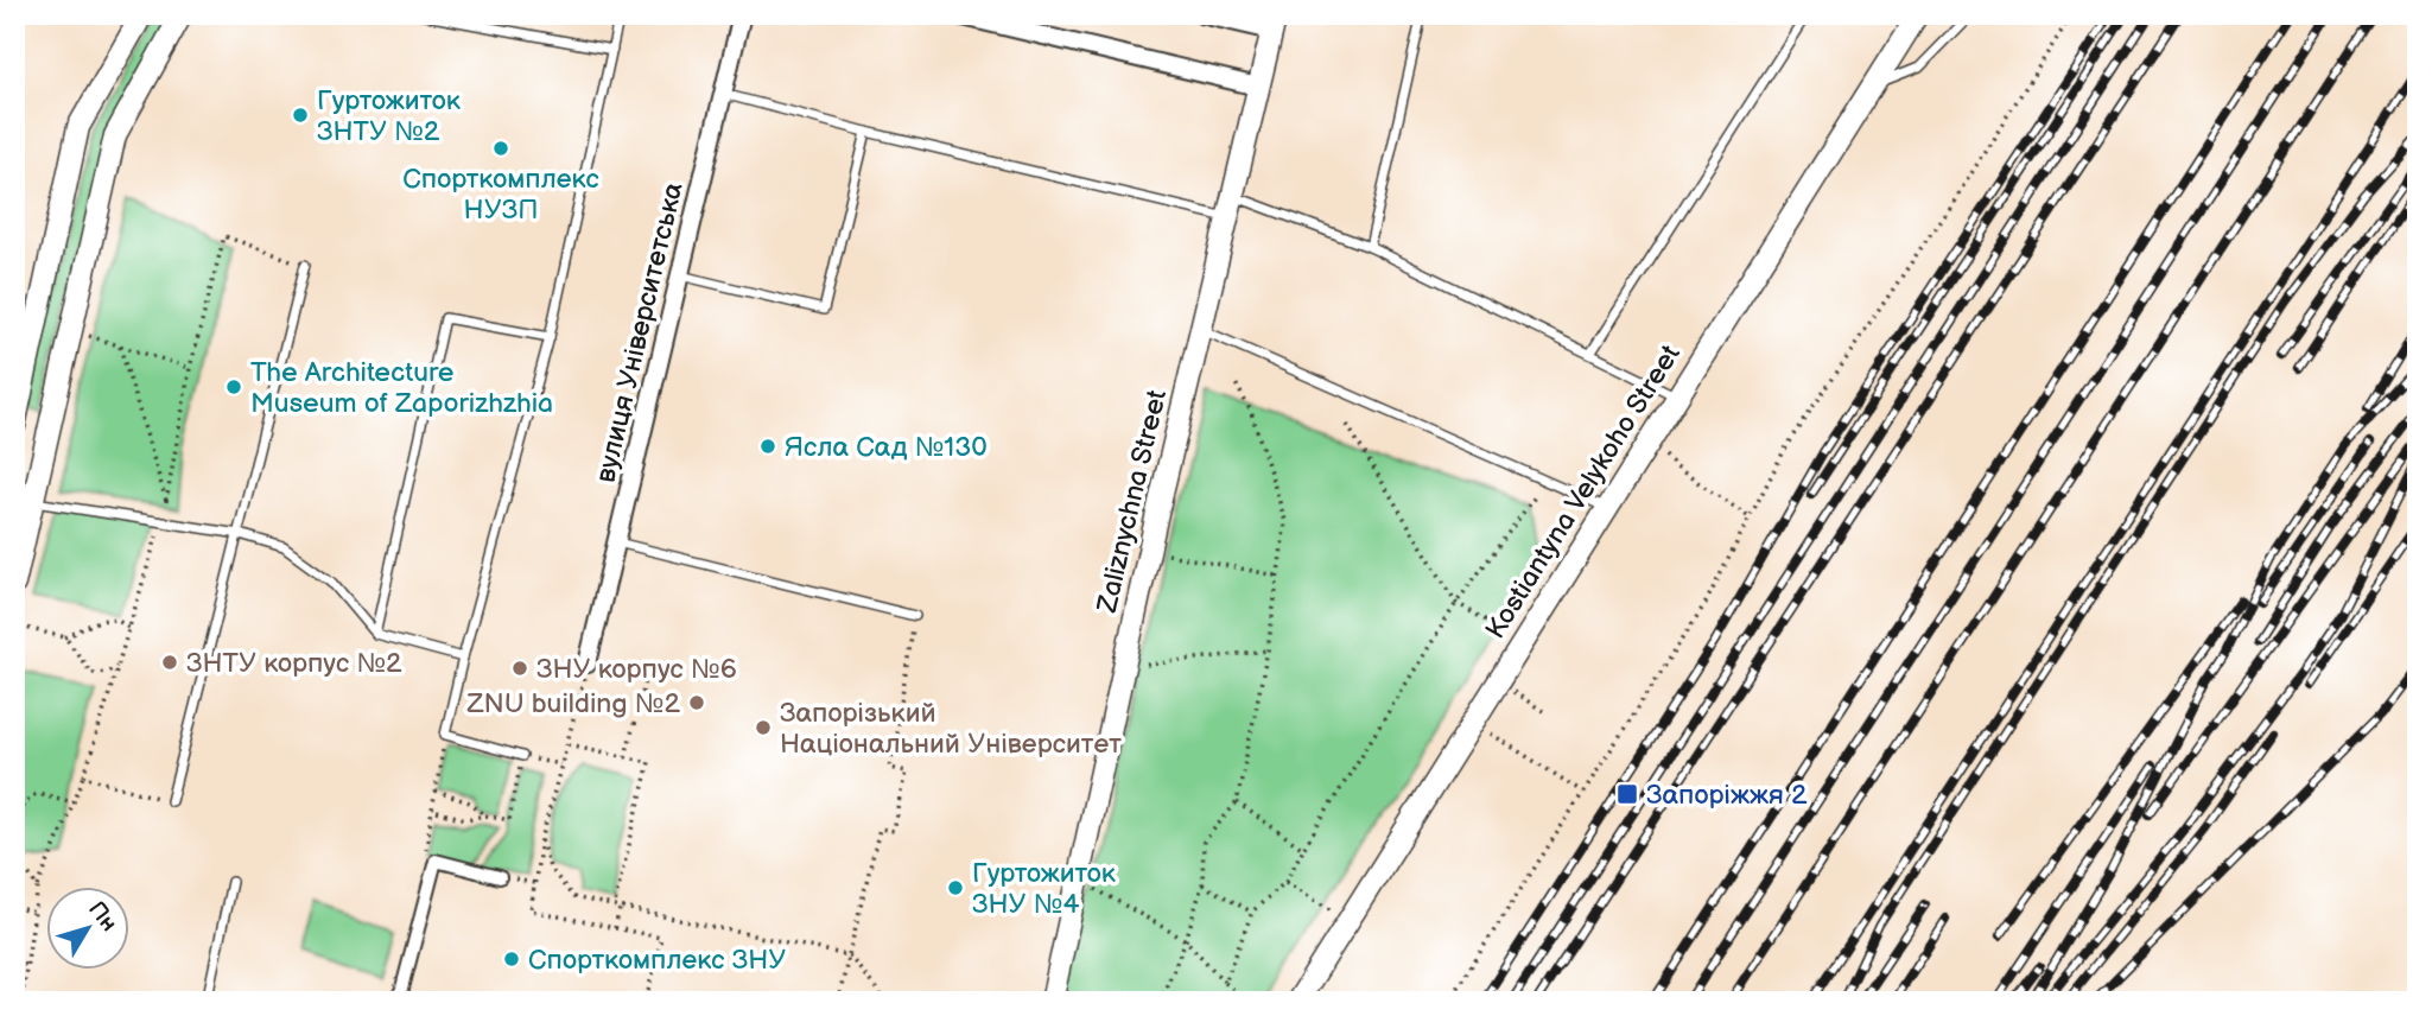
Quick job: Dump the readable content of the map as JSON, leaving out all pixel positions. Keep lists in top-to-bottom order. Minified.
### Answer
{"streets":{"street":["вулиця Університетська","Kostiantyna Velykoho Street","Zaliznychna Street"]},"places":{"other":["Гуртожиток ЗНТУ №2","Спорткомплекс НУЗП","The Architecture Museum of Zaporizhzhia","Ясла Сад №130","ЗНТУ корпус №2","ЗНУ корпус №6","ZNU building №2","Запорізький Національний Університет","Гуртожиток ЗНУ №4","Спорткомплекс ЗНУ"],"transit":["Запоріжжя 2"]},"north":"top right"}
